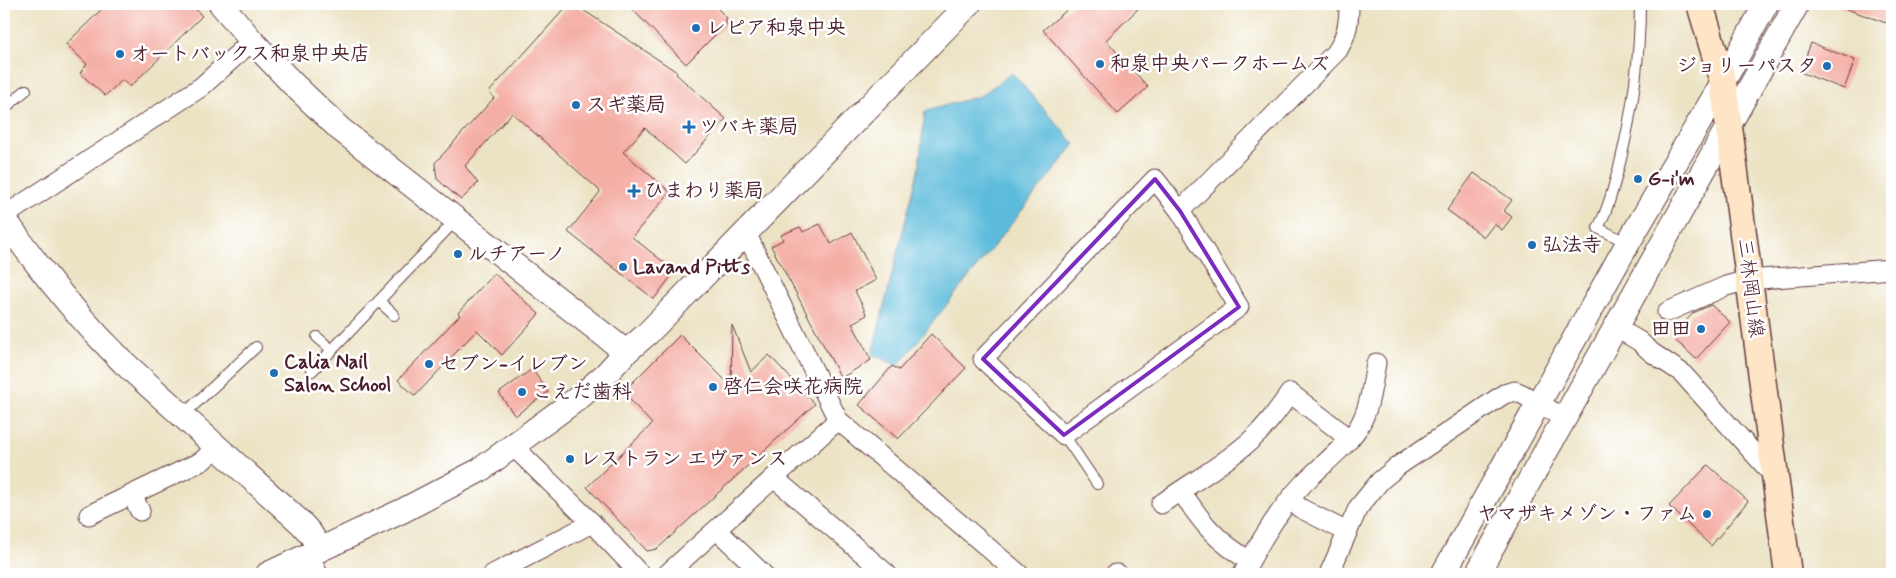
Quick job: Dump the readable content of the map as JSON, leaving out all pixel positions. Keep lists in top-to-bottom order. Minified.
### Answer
{"streets":{"main road":["三林岡山線"]},"places":{"other":["レピア和泉中央","オートバックス和泉中央店","和泉中央パークホームズ","ジョリーパスタ","スギ薬局","G-i'm","弘法寺","ルチアーノ","Lavand Pitts","田田","セブン-イレブン","Calia Nail Salon School","啓仁会咲花病院","こえだ歯科","レストラン エヴァンス","ヤマザキメゾン・ファム"],"health":["ツバキ薬局","ひまわり薬局"]}}
